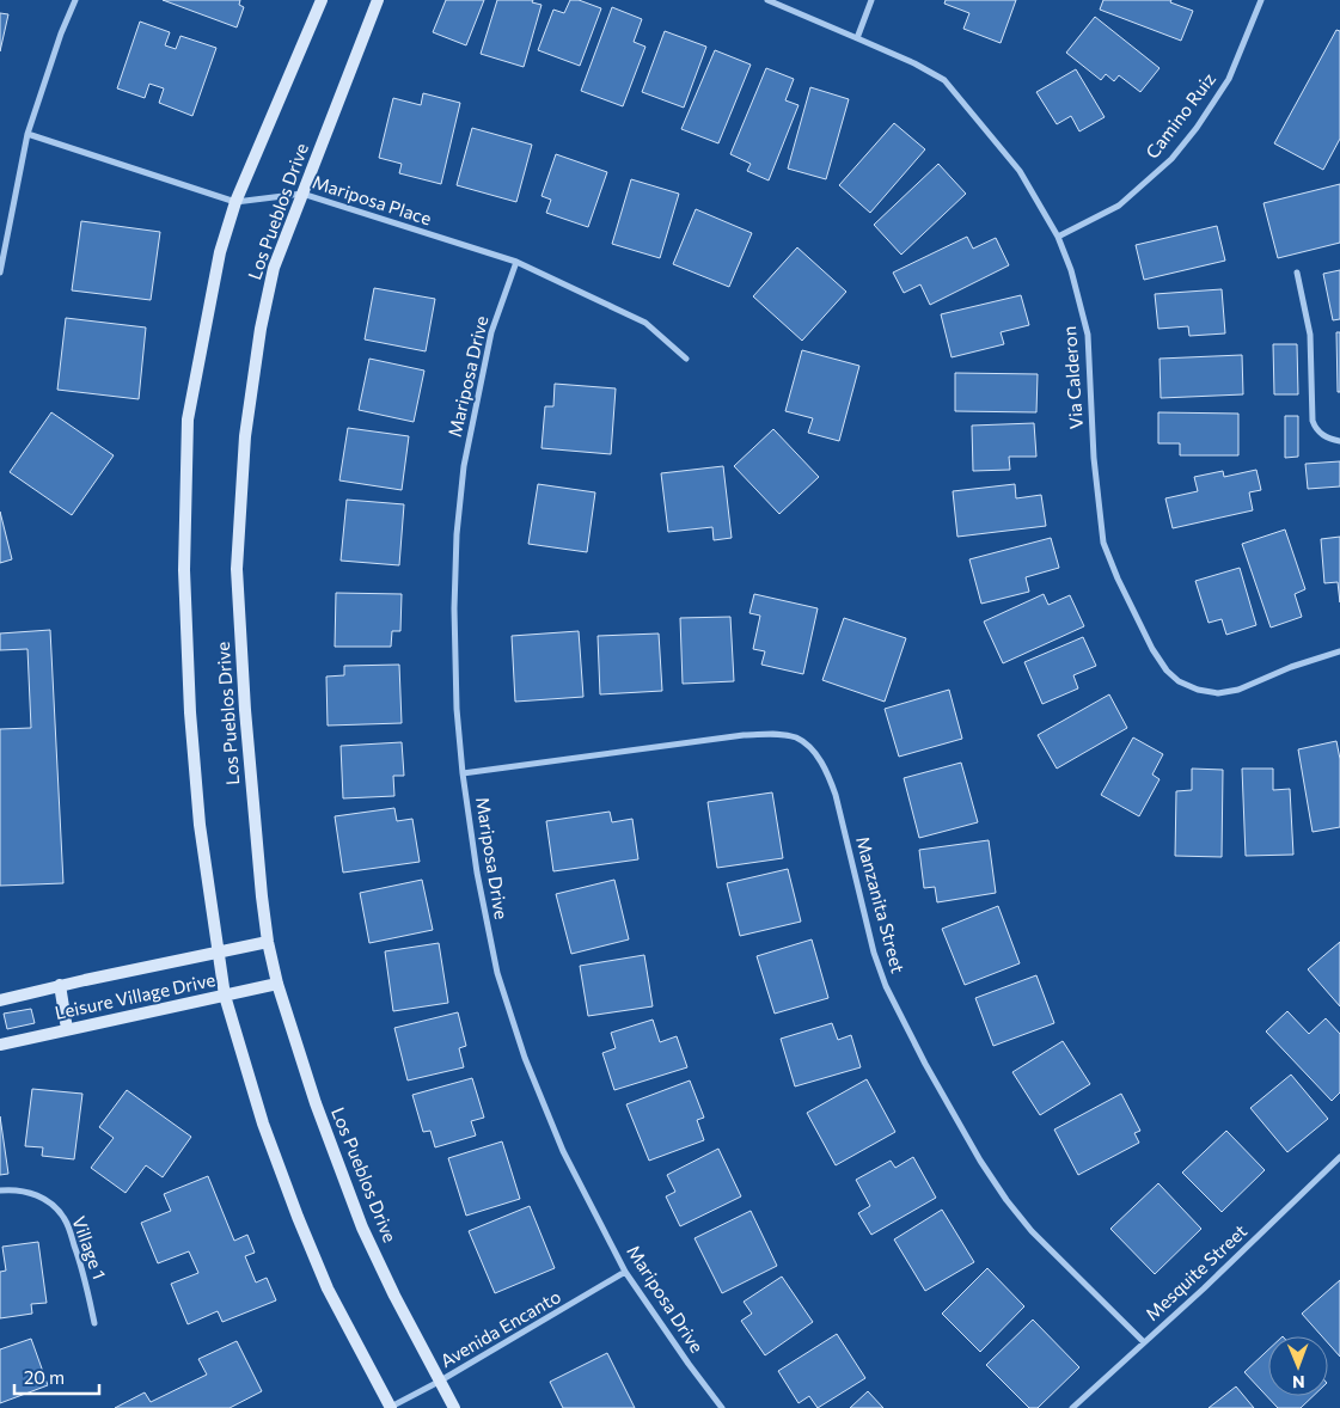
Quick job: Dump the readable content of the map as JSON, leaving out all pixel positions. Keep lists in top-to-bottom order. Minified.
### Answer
{"streets":{"street":["Camino Ruiz","Mariposa Place","Los Pueblos Drive","Mariposa Drive","Via Calderon","Manzanita Street","Leisure Village Drive","Village 1","Mesquite Street","Avenida Encanto"]},"crossings":[["Camino Ruiz","Via Calderon"],["Mariposa Place","Los Pueblos Drive"],["Mariposa Place","Mariposa Drive"],["Los Pueblos Drive","Leisure Village Drive"],["Los Pueblos Drive","Avenida Encanto"],["Mariposa Drive","Manzanita Street"],["Mariposa Drive","Avenida Encanto"],["Manzanita Street","Mesquite Street"]],"scale_bar":"20 m","north":"bottom"}
